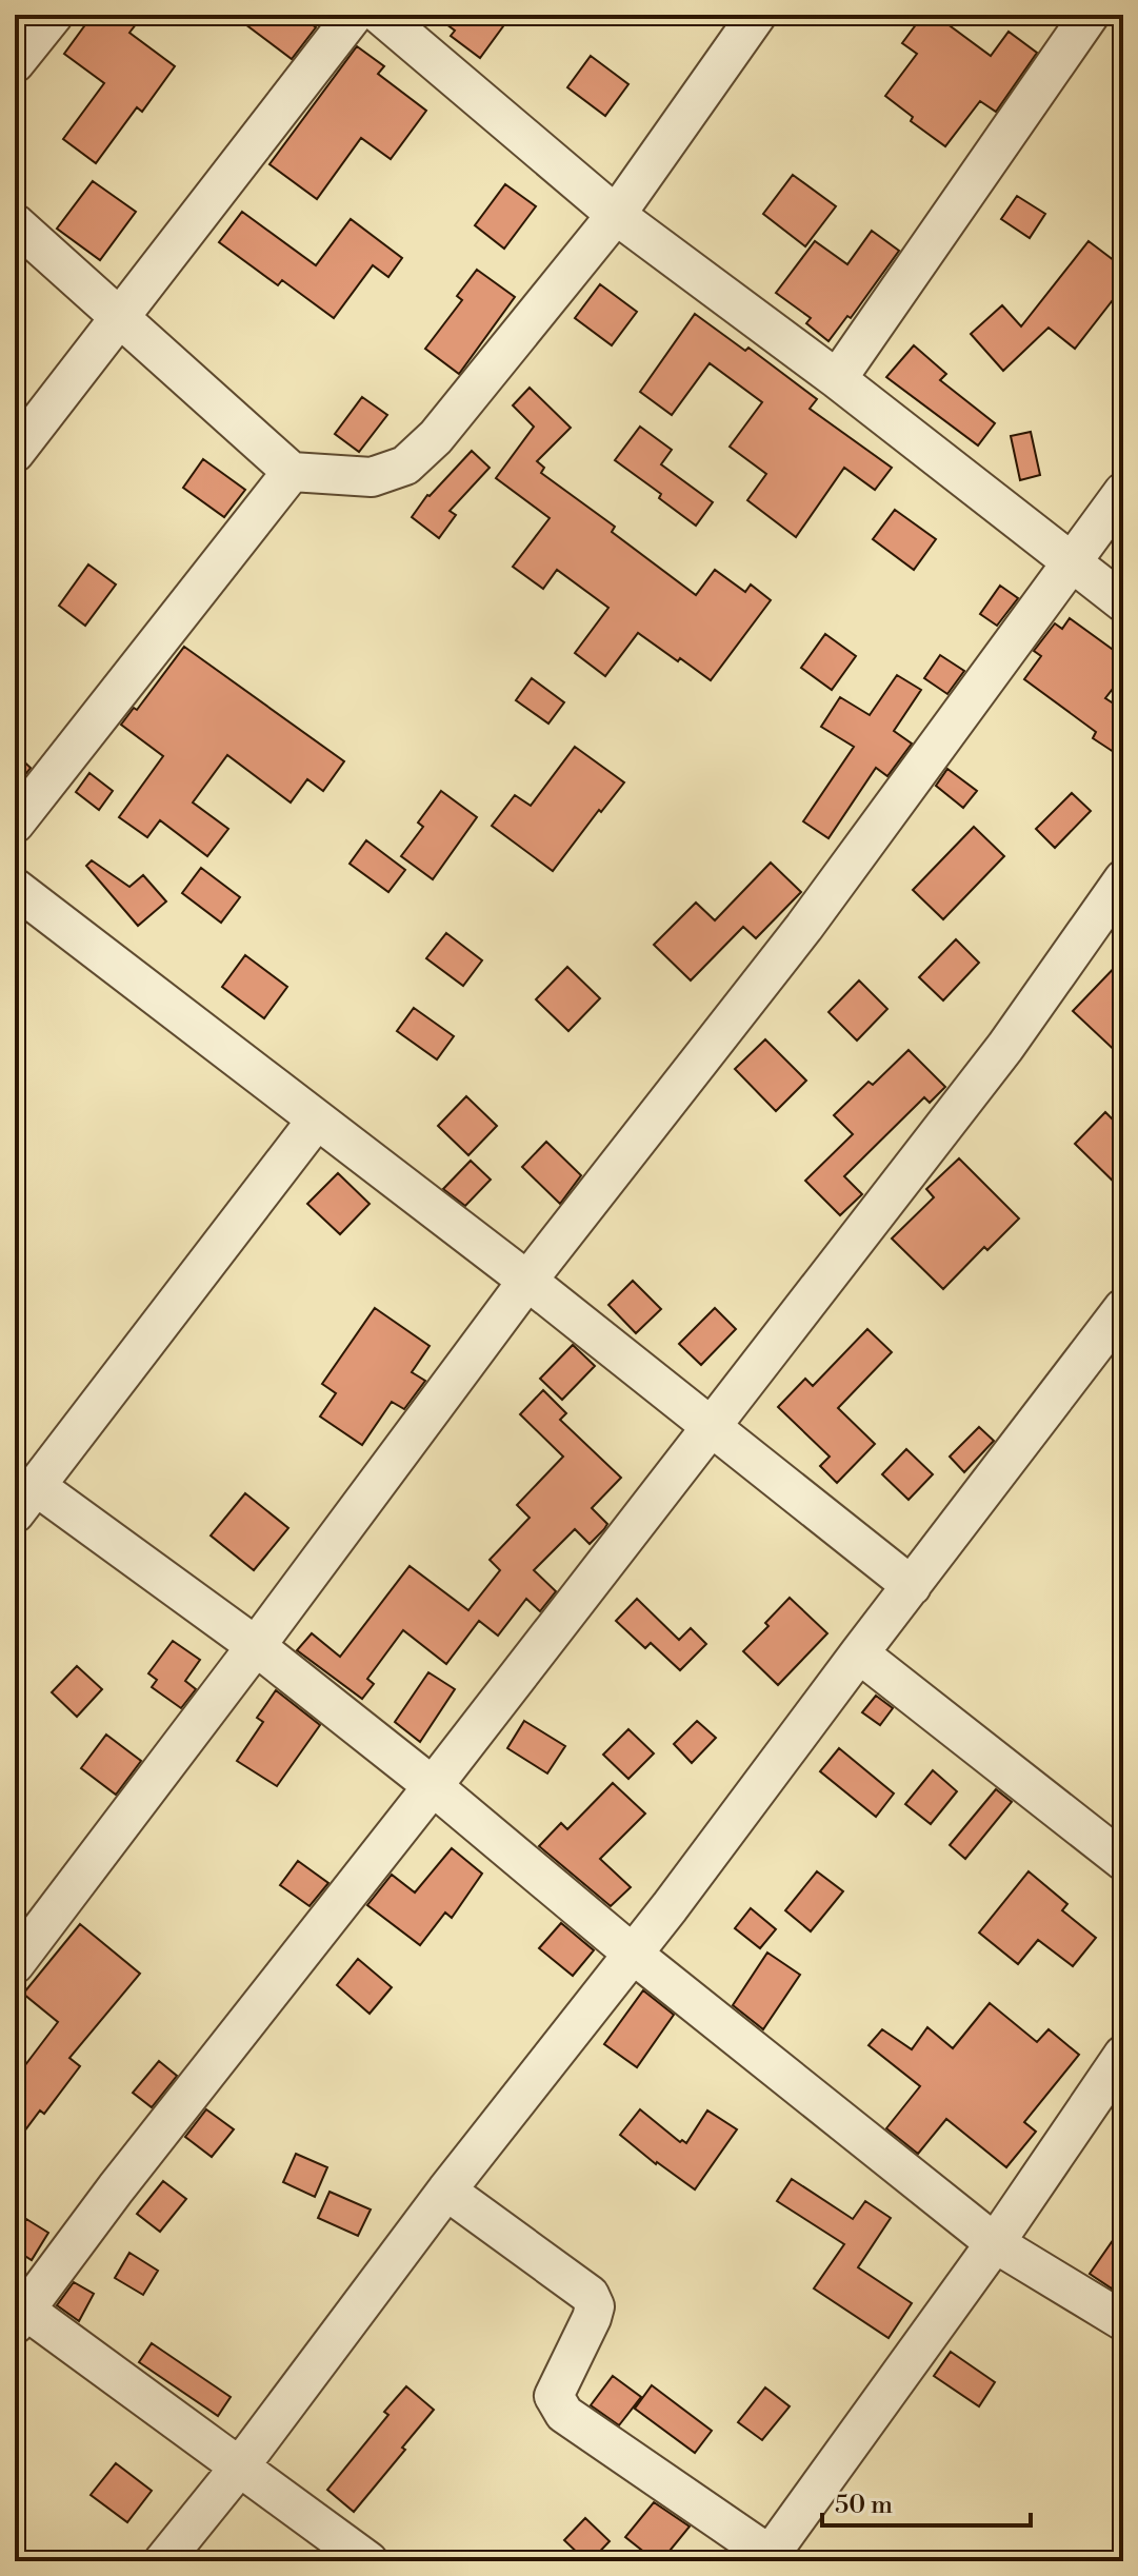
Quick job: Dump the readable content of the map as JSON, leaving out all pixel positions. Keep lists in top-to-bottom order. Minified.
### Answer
{"scale_bar":"50 m"}
